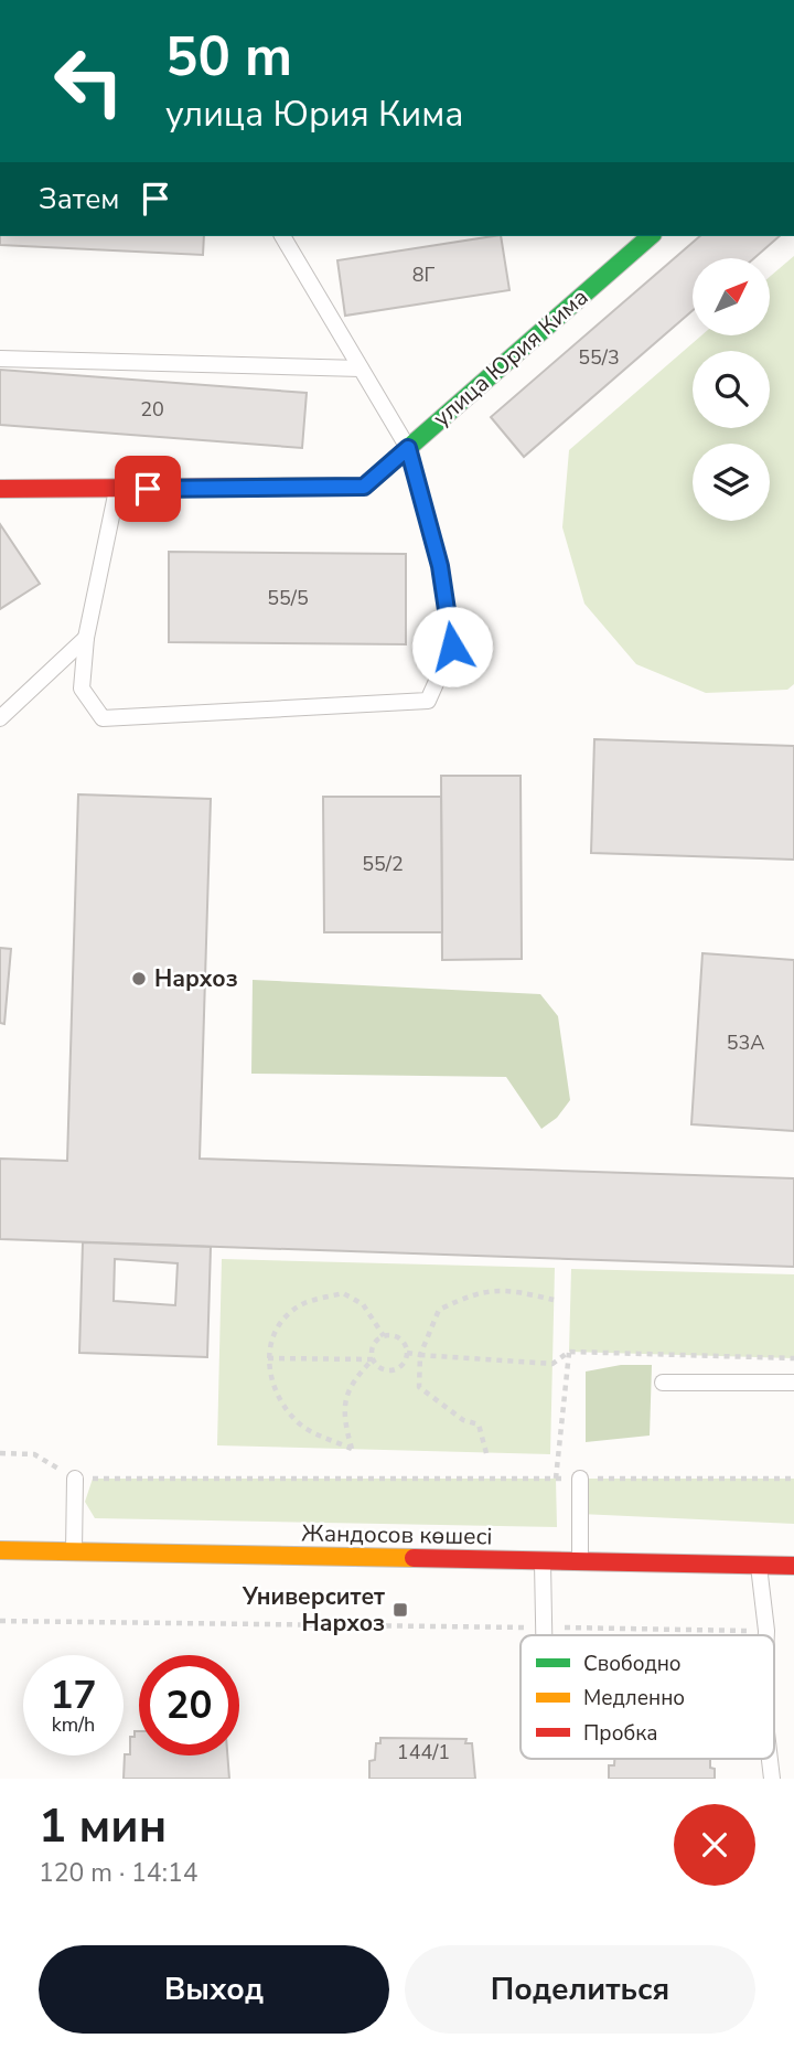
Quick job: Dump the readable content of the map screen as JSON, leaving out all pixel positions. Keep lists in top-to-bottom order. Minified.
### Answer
{"streets":{"main road":["улица Юрия Кима","Жандосов көшесі"]},"places":{"other":["Нархоз"],"transit":["Университет Нархоз"]},"house_numbers":["8Г","55/3","20","55/5","55/2","53А","144/1"],"legend":["Свободно","Медленно","Пробка"],"north":"top right","page":{"turn":["50 m","улица Юрия Кима"],"then":"Затем","speed":"17 km/h","limit":"20","heading":["1 мин","120 m · 14:14"],"buttons":["Выход","Поделиться"]}}
